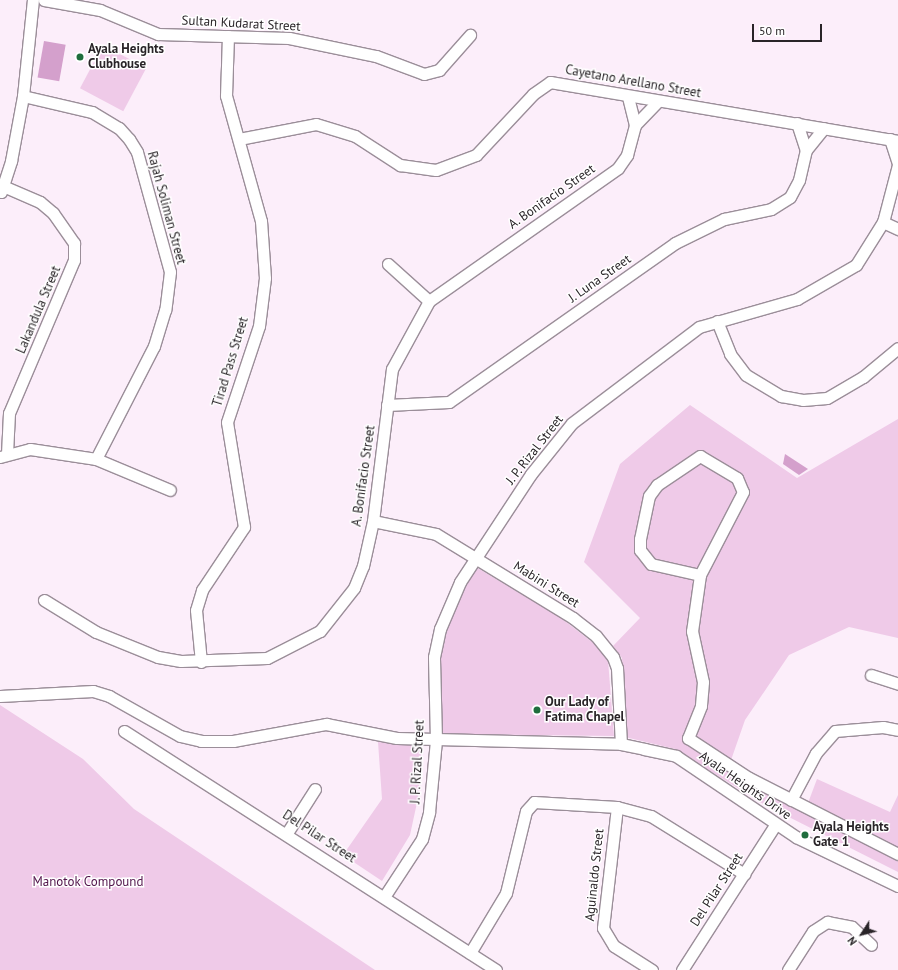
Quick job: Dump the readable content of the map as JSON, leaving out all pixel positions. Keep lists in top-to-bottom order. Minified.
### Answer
{"streets":{"street":["Sultan Kudarat Street","Cayetano Arellano Street","A. Bonifacio Street","Rajah Soliman Street","J. Luna Street","Lakandula Street","Tirad Pass Street","J. P. Rizal Street","Mabini Street","Ayala Heights Drive","Del Pilar Street","Aguinaldo Street"]},"crossings":[["Sultan Kudarat Street","Tirad Pass Street"],["Cayetano Arellano Street","A. Bonifacio Street"],["Cayetano Arellano Street","J. Luna Street"],["Cayetano Arellano Street","Tirad Pass Street"],["Cayetano Arellano Street","J. P. Rizal Street"],["A. Bonifacio Street","J. Luna Street"],["A. Bonifacio Street","Tirad Pass Street"],["A. Bonifacio Street","Mabini Street"],["J. P. Rizal Street","Mabini Street"],["J. P. Rizal Street","Ayala Heights Drive"],["J. P. Rizal Street","Del Pilar Street"],["Mabini Street","Ayala Heights Drive"],["Ayala Heights Drive","Del Pilar Street"]],"parks":["Manotok Compound"],"places":["Ayala Heights Clubhouse","Our Lady of Fatima Chapel","Ayala Heights Gate 1"],"scale_bar":"50 m","north":"bottom left"}
